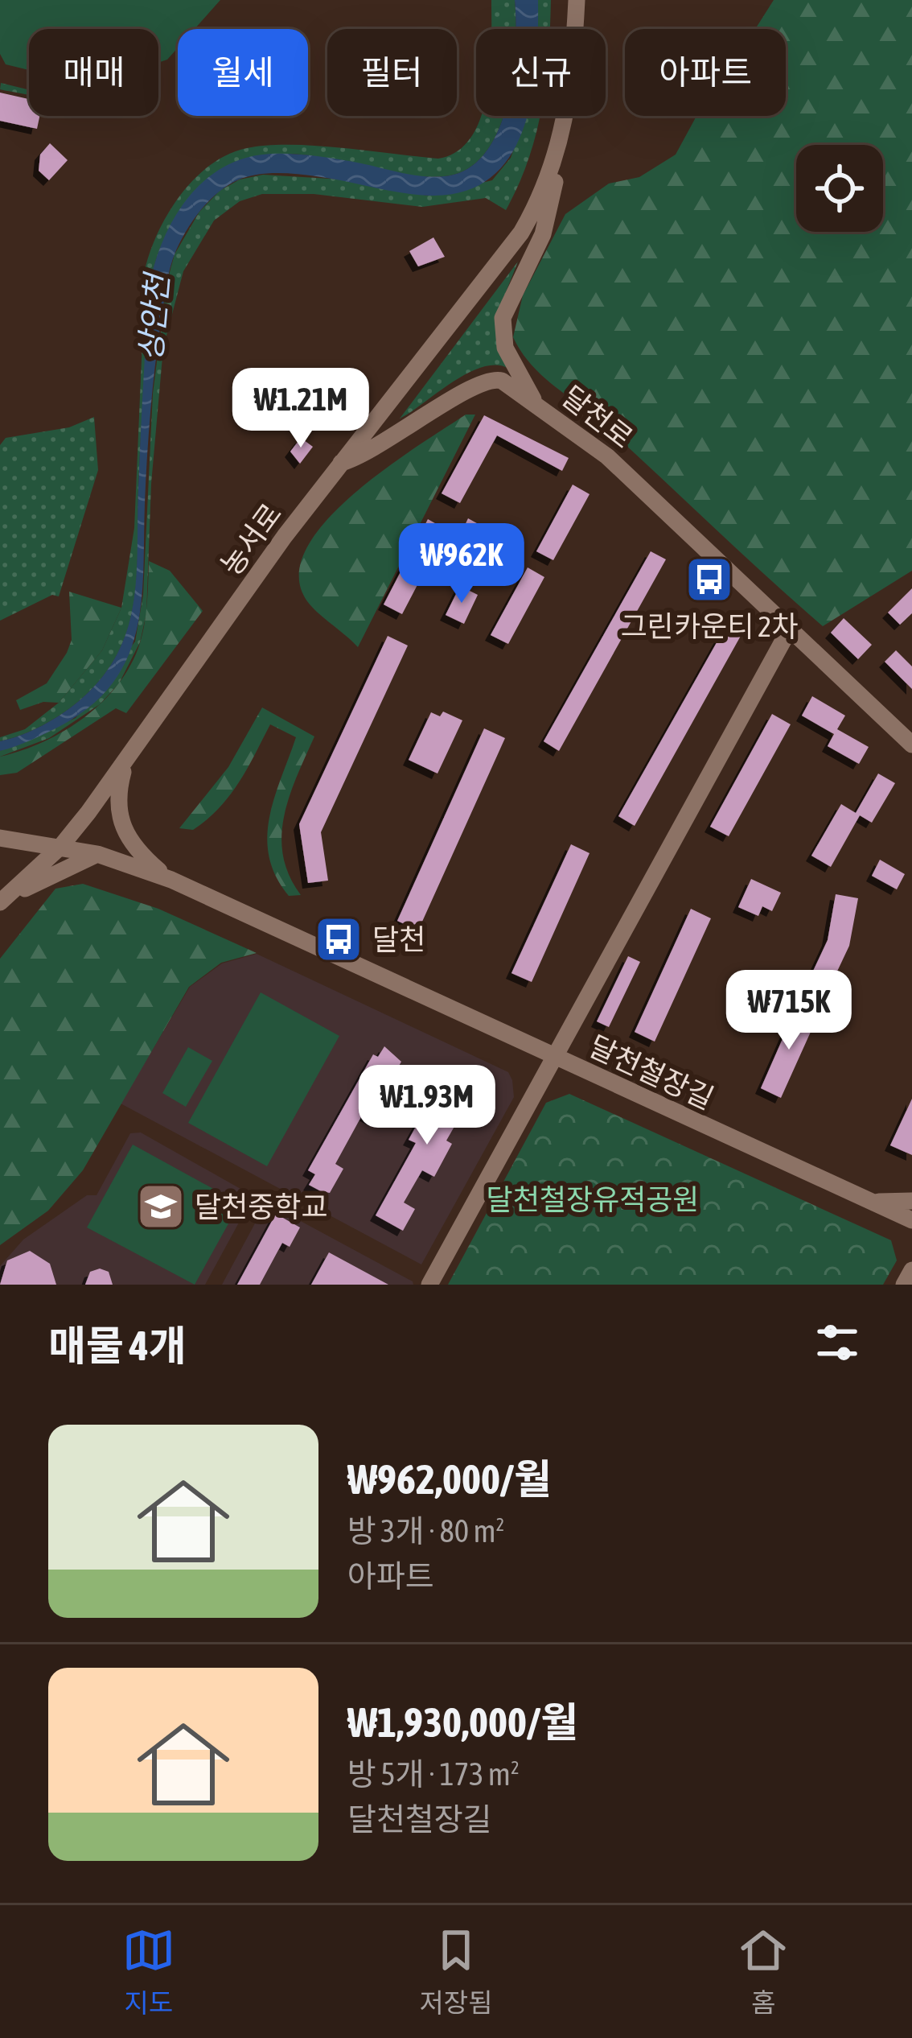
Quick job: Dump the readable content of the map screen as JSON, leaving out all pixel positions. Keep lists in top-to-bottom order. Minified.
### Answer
{"streets":{"street":["달천로","농서로","달천철장길"]},"crossings":[["달천로","농서로"]],"water":["상안천"],"parks":["달천철장유적공원"],"places":{"bus stop":["그린카운티 2차","달천"],"school or university":["달천중학교"]},"page":{"chip":["매매","월세","필터","신규","아파트"],"price":["₩1.21M","₩962K","₩715K","₩1.93M"],"heading":"매물 4개","list":[{"name":"₩962,000/월","note":"방 3개 · 80 m² · 아파트"},{"name":"₩1,930,000/월","note":"방 5개 · 173 m² · 달천철장길"}],"tabs":["지도","저장됨","홈"]}}
